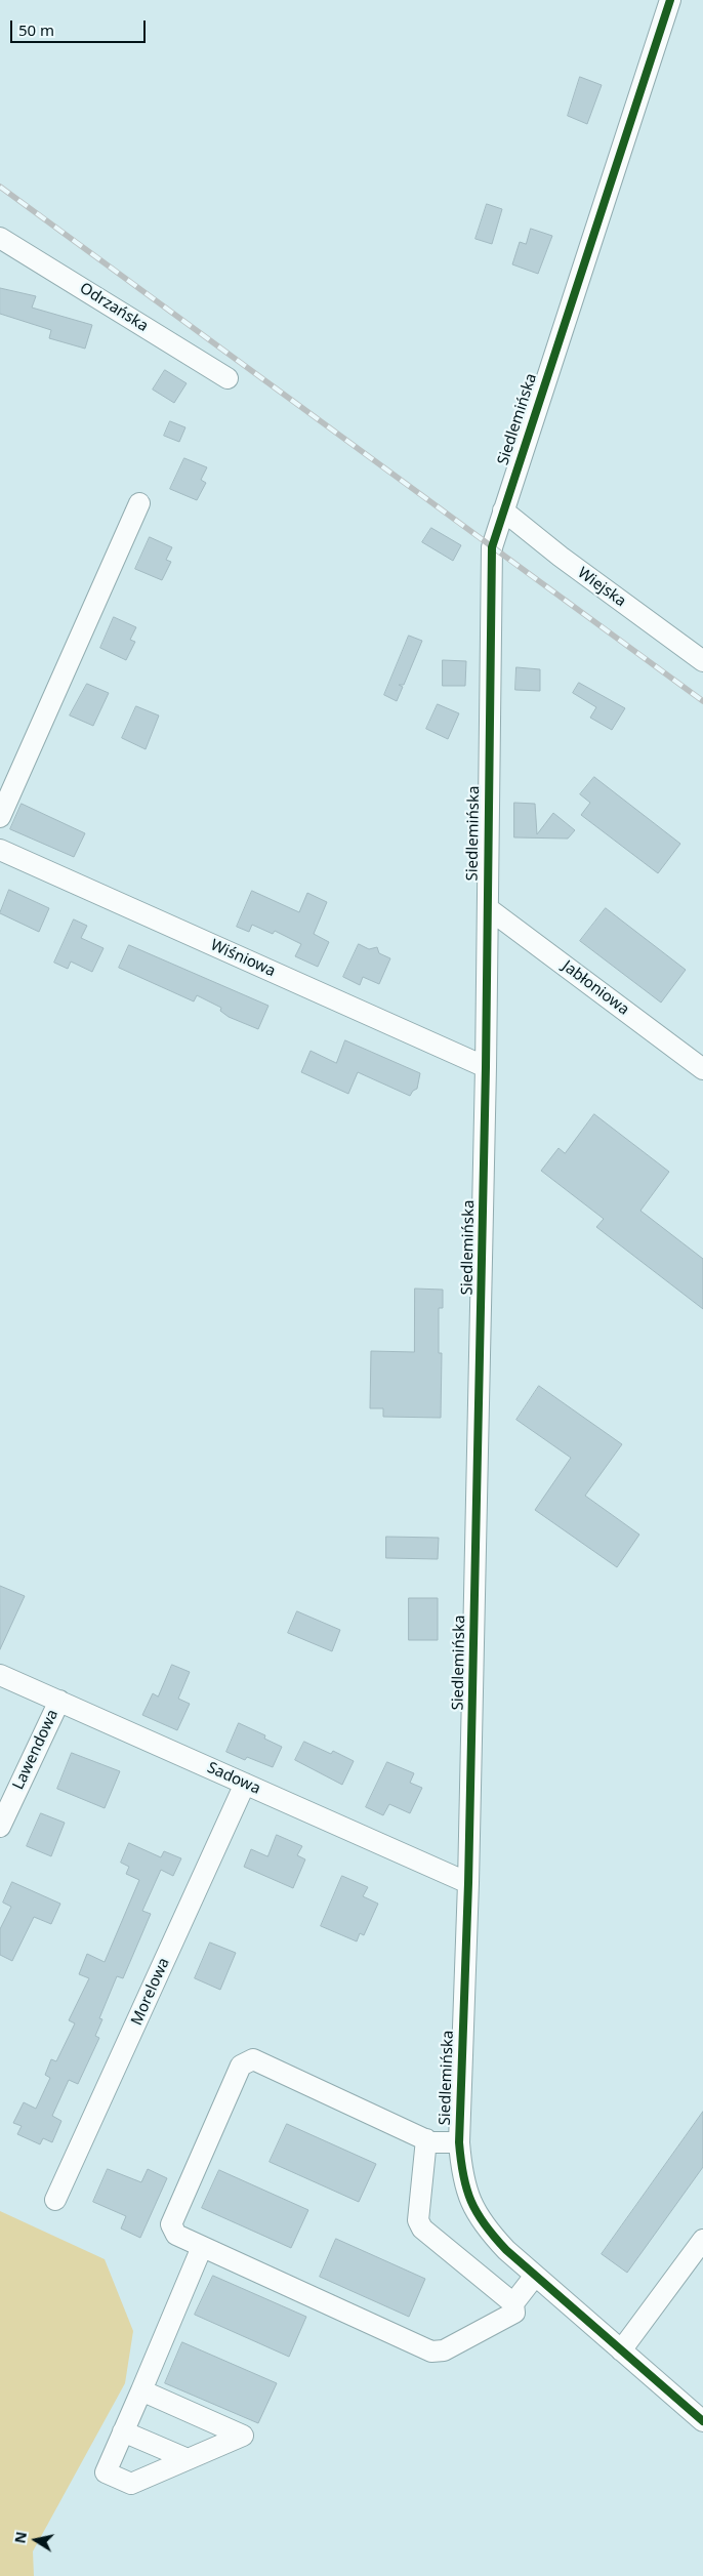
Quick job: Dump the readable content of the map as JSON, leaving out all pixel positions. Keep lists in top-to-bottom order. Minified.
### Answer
{"streets":{"street":["Odrzańska","Siedlemińska","Wiejska","Wiśniowa","Jabłoniowa","Lawendowa","Sadowa","Morelowa"]},"crossings":[["Siedlemińska","Wiejska"],["Siedlemińska","Wiśniowa"],["Siedlemińska","Jabłoniowa"],["Siedlemińska","Sadowa"],["Lawendowa","Sadowa"],["Sadowa","Morelowa"]],"scale_bar":"50 m","north":"left"}
